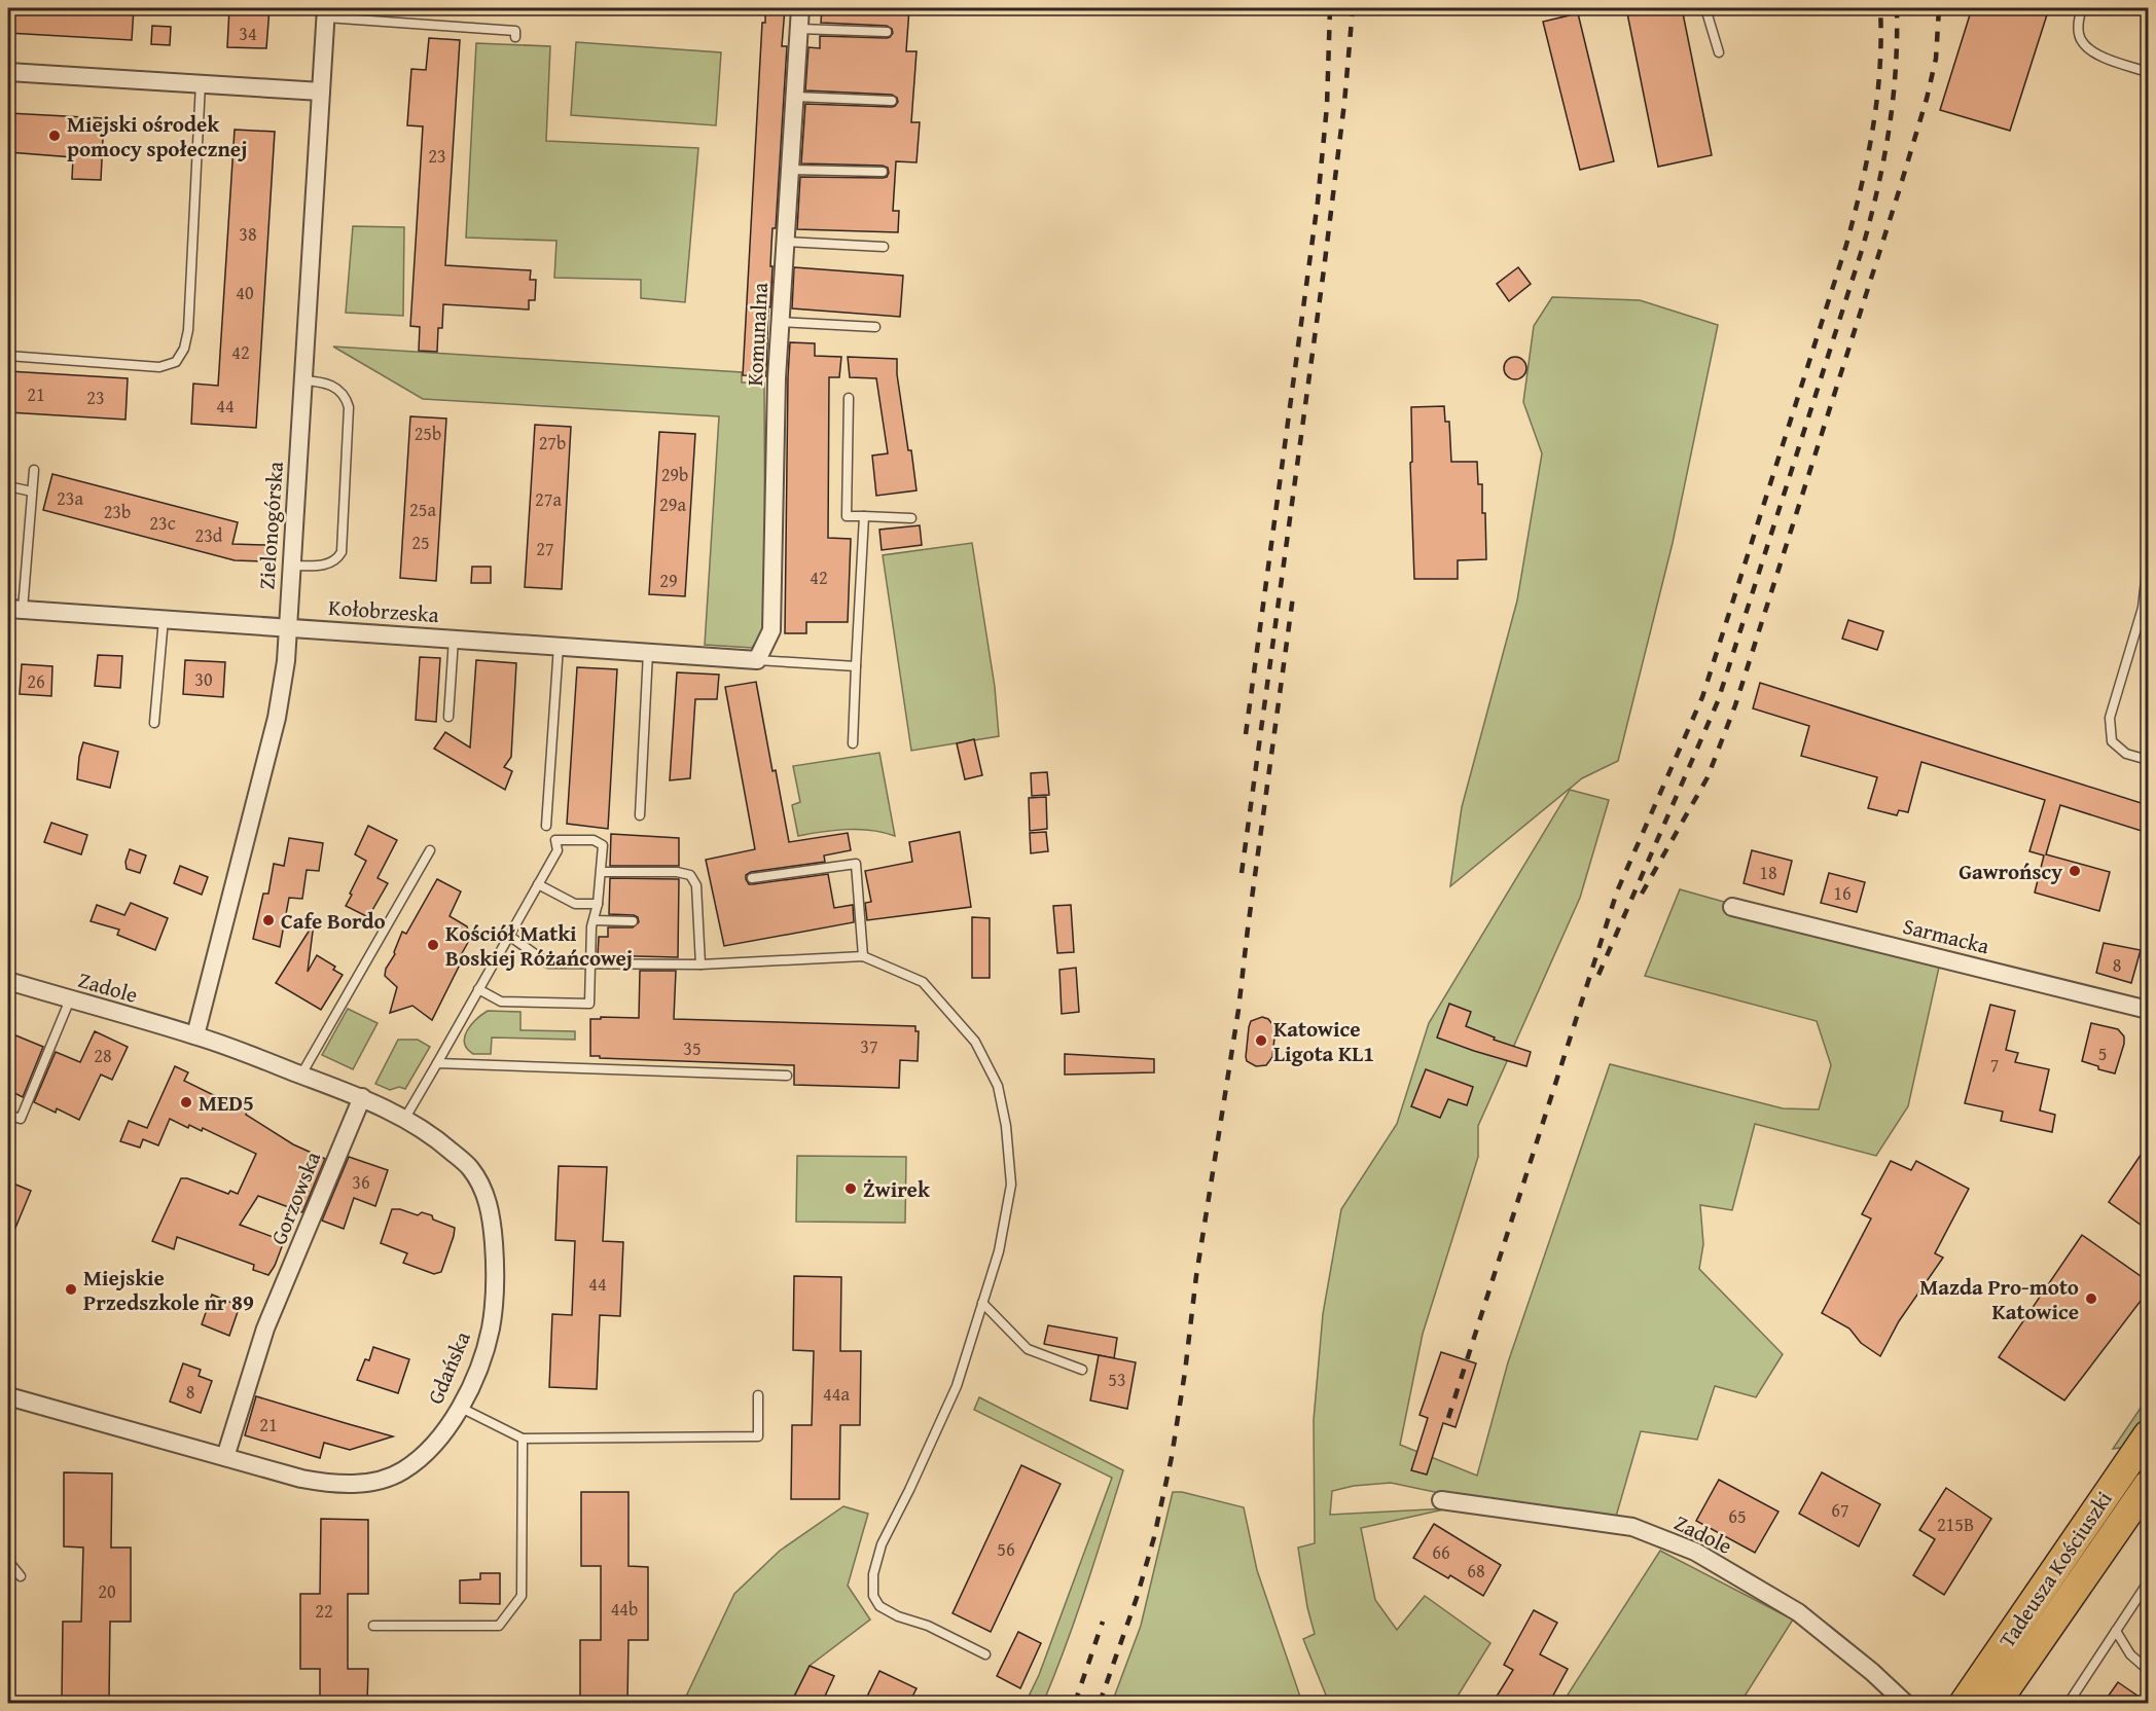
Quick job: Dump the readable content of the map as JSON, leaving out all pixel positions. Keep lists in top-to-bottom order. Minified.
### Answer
{"streets":{"main road":["Tadeusza Kościuszki"],"street":["Komunalna","Zielonogórska","Kołobrzeska","Sarmacka","Zadole","Gorzowska","Gdańska"]},"crossings":[["Komunalna","Kołobrzeska"],["Zielonogórska","Kołobrzeska"],["Zielonogórska","Zadole"],["Zielonogórska","Gdańska"],["Zadole","Gdańska"],["Gorzowska","Gdańska"]],"places":["Miejski ośrodek pomocy społecznej","Gawrońscy","Cafe Bordo","Kościół Matki Boskiej Różańcowej","Katowice Ligota KL1","MED5","Żwirek","Miejskie Przedszkole nr 89","Mazda Pro-moto Katowice"],"house_numbers":["34","23","38","40","42","21","23","44","25b","27b","29b","23a","27a","29a","25a","23b","23c","23d","25","27","42","29","30","26","18","16","8","37","35","5","28","7","36","44","53","8","44a","21","67","65","215B","56","66","68","20","44b","22"]}
